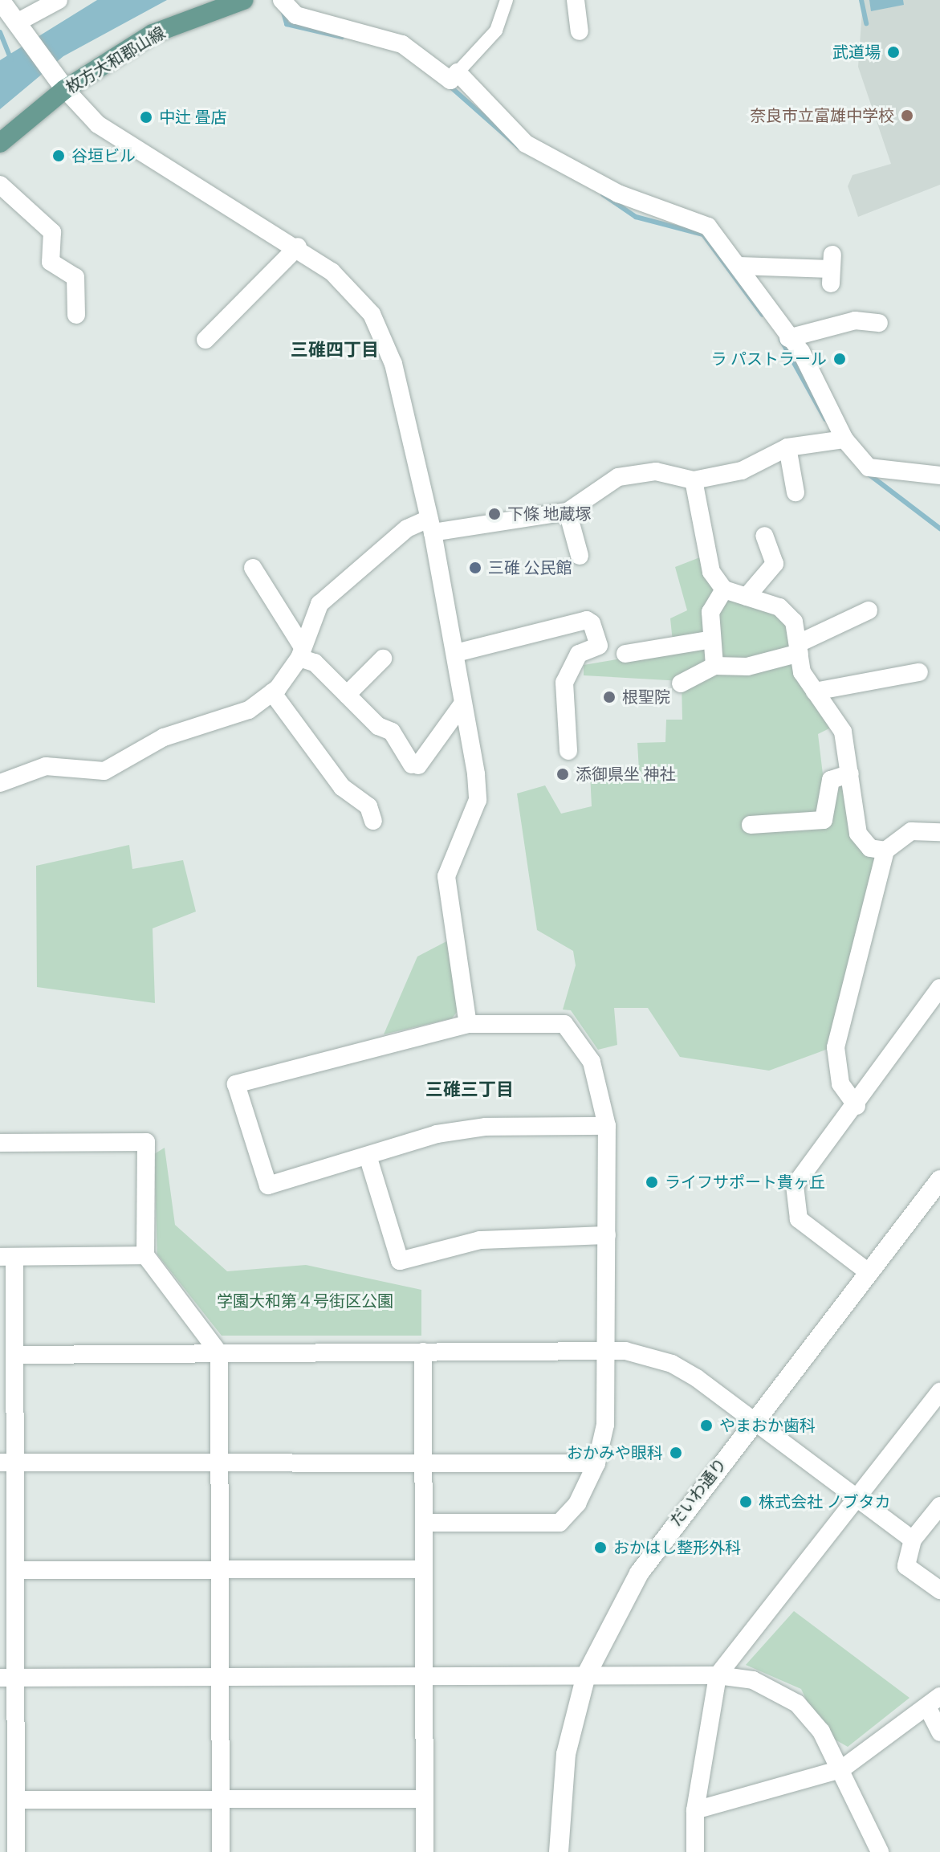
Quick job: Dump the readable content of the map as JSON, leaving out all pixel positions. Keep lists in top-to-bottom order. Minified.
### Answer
{"streets":{"main road":["枚方大和郡山線"],"street":["だいわ通り"]},"districts":["三碓四丁目","三碓三丁目"],"parks":["学園大和第４号街区公園"],"places":["武道場","奈良市立富雄中学校","中辻 畳店","谷垣ビル","ラ パストラール","下條 地蔵塚","三碓 公民館","根聖院","添御県坐 神社","ライフサポート貴ヶ丘","やまおか歯科","おかみや眼科","株式会社 ノブタカ","おかはし整形外科"]}
